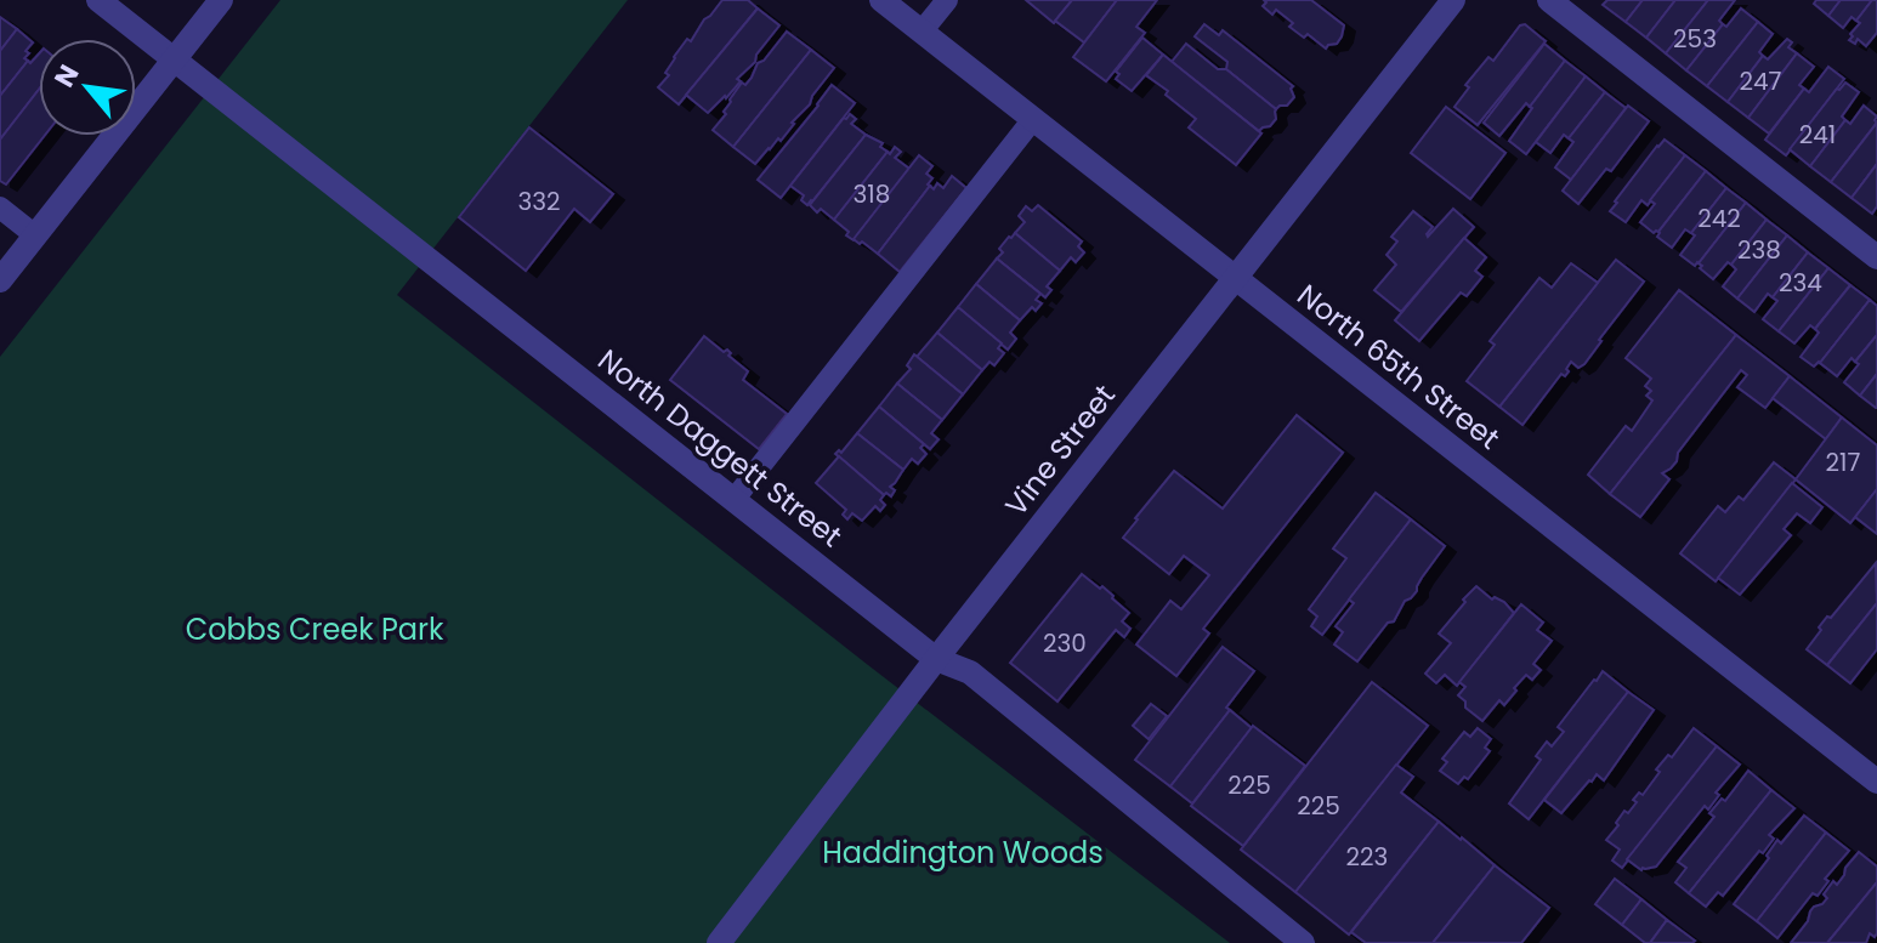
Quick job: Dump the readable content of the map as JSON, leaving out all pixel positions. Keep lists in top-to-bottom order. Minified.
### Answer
{"streets":{"street":["North 65th Street","North Daggett Street","Vine Street"]},"crossings":[["North 65th Street","Vine Street"],["North Daggett Street","Vine Street"]],"parks":["Cobbs Creek Park","Haddington Woods"],"house_numbers":["253","247","241","318","332","242","238","234","217","230","225","225","223"],"north":"top left"}
